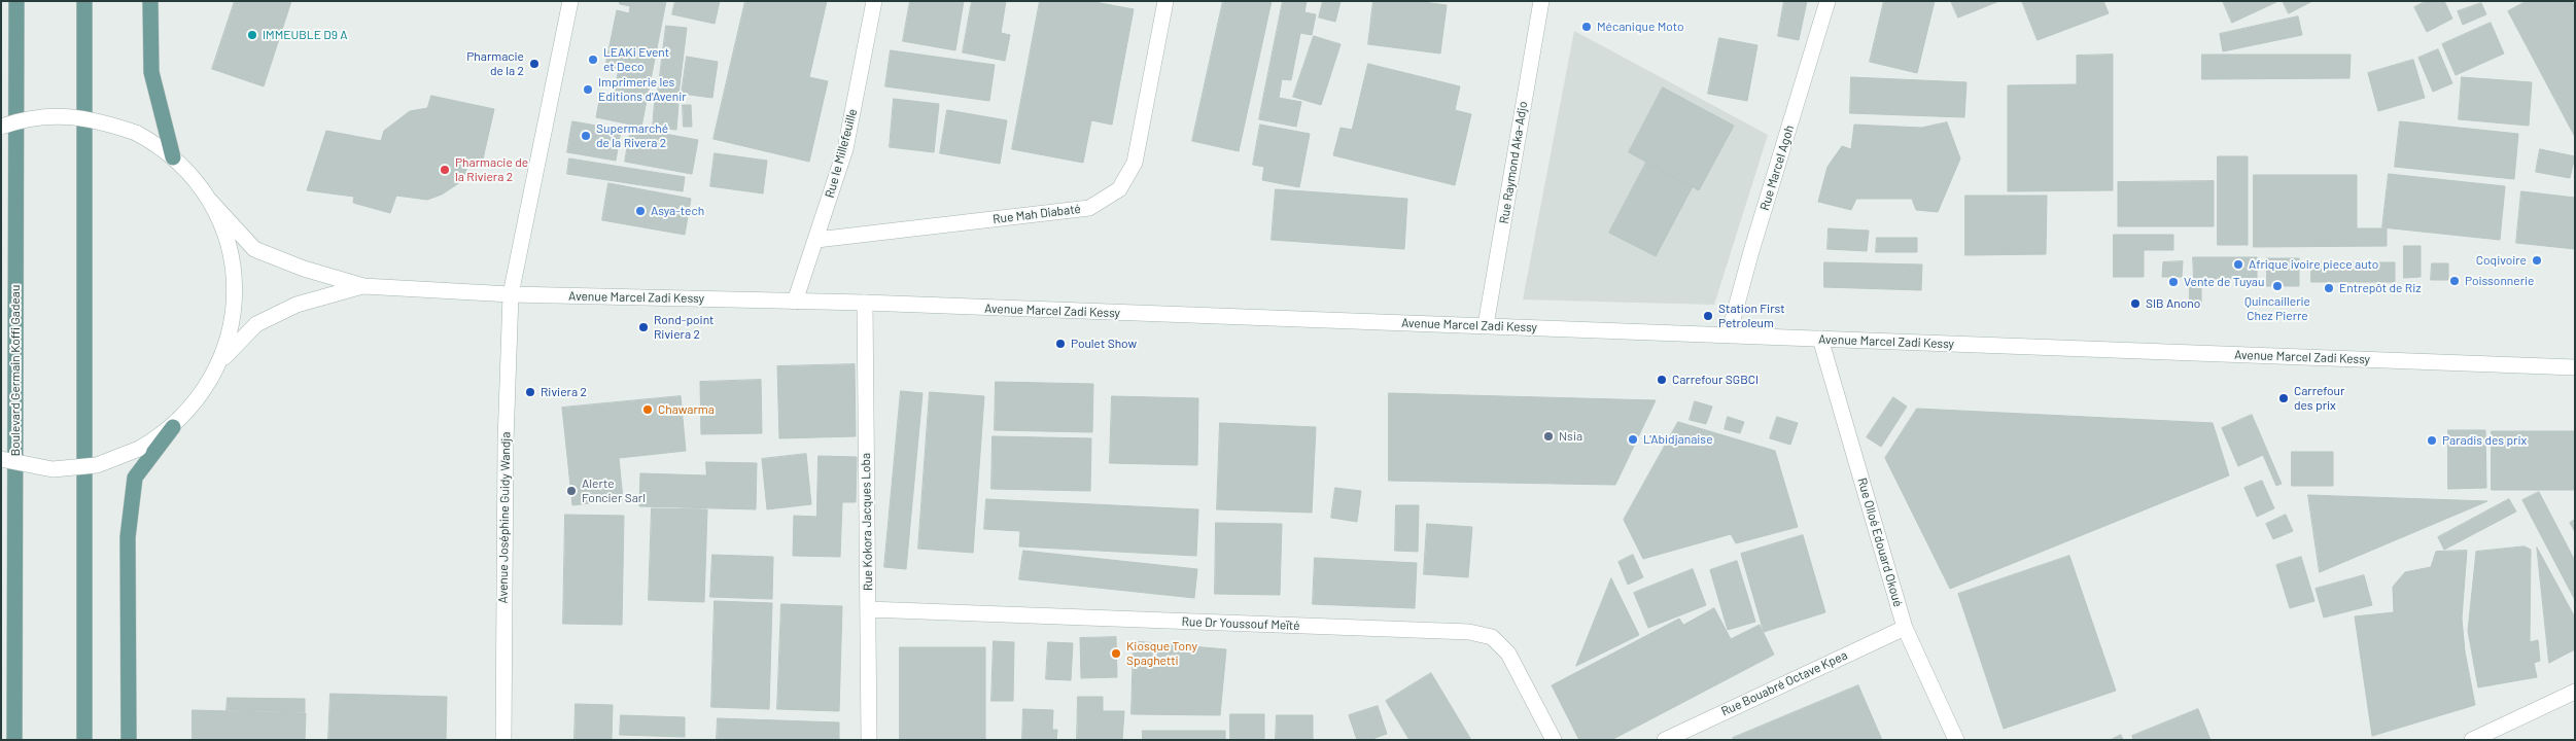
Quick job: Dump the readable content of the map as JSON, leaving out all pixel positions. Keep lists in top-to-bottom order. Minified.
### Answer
{"streets":{"main road":["Boulevard Germain Koffi Gadeau"],"street":["Rue le Millefeuille","Rue Raymond Aka-Adjo","Rue Marcel Agoh","Rue Mah Diabaté","Avenue Marcel Zadi Kessy","Avenue Joséphine Guidy Wandja","Rue Kokora Jacques Loba","Rue Olloé Edouard Okoué","Rue Dr Youssouf Meïté","Rue Bouabré Octave Kpea"]},"crossings":[["Rue le Millefeuille","Rue Mah Diabaté"],["Rue le Millefeuille","Avenue Marcel Zadi Kessy"],["Rue Raymond Aka-Adjo","Avenue Marcel Zadi Kessy"],["Rue Marcel Agoh","Avenue Marcel Zadi Kessy"],["Avenue Marcel Zadi Kessy","Avenue Joséphine Guidy Wandja"],["Avenue Marcel Zadi Kessy","Rue Kokora Jacques Loba"],["Avenue Marcel Zadi Kessy","Rue Olloé Edouard Okoué"],["Rue Kokora Jacques Loba","Rue Dr Youssouf Meïté"],["Rue Olloé Edouard Okoué","Rue Bouabré Octave Kpea"]],"places":["Mécanique Moto","IMMEUBLE D9 A","LEAKi Event et Deco","Pharmacie de la 2","Imprimerie les Editions d'Avenir","Supermarché de la Rivera 2","Pharmacie de la Riviera 2","Asya-tech","Coqivoire","Afrique ivoire piece auto","Poissonnerie","Vente de Tuyau","Quincaillerie Chez Pierre","Entrepôt de Riz","SIB Anono","Station First Petroleum","Rond-point Riviera 2","Poulet Show","Carrefour SGBCI","Riviera 2","Carrefour des prix","Chawarma","Nsia","L'Abidjanaise","Paradis des prix","Alerte Foncier Sarl","Kiosque Tony Spaghetti"]}
